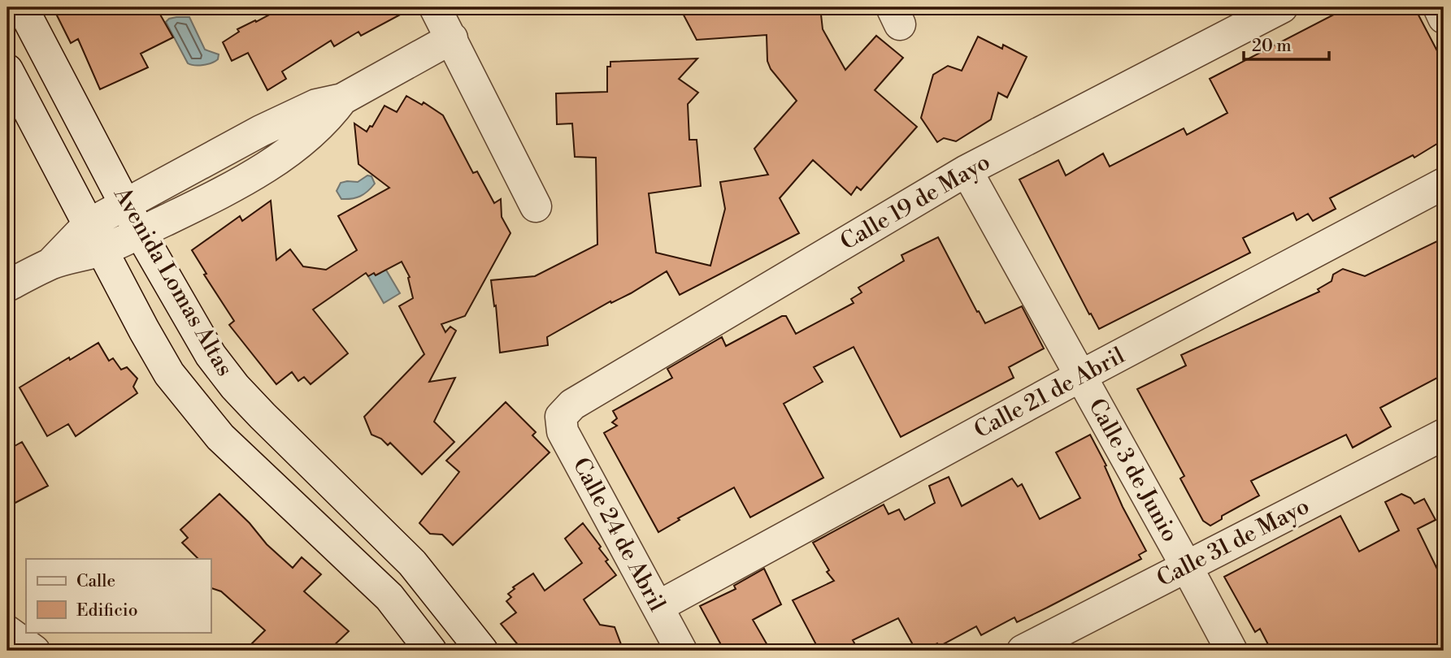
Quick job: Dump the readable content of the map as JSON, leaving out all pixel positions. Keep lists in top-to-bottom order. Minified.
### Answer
{"streets":{"street":["Calle 19 de Mayo","Avenida Lomas Altas","Calle 21 de Abril","Calle 3 de Junio","Calle 24 de Abril","Calle 31 de Mayo"]},"crossings":[["Calle 19 de Mayo","Calle 3 de Junio"],["Calle 19 de Mayo","Calle 24 de Abril"],["Calle 21 de Abril","Calle 3 de Junio"],["Calle 21 de Abril","Calle 24 de Abril"],["Calle 3 de Junio","Calle 31 de Mayo"]],"legend":["Calle","Edificio"],"scale_bar":"20 m"}
